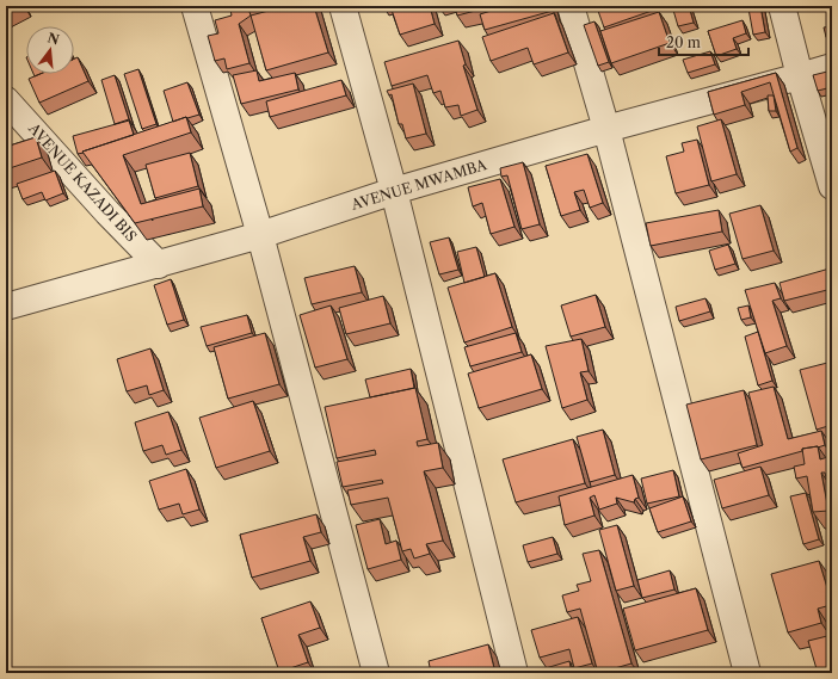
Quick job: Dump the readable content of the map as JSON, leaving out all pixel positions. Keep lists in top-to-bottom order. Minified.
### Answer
{"streets":{"street":["AVENUE KAZADI BIS","AVENUE MWAMBA"]},"crossings":[["AVENUE KAZADI BIS","AVENUE MWAMBA"]],"scale_bar":"20 m","north":"top"}
